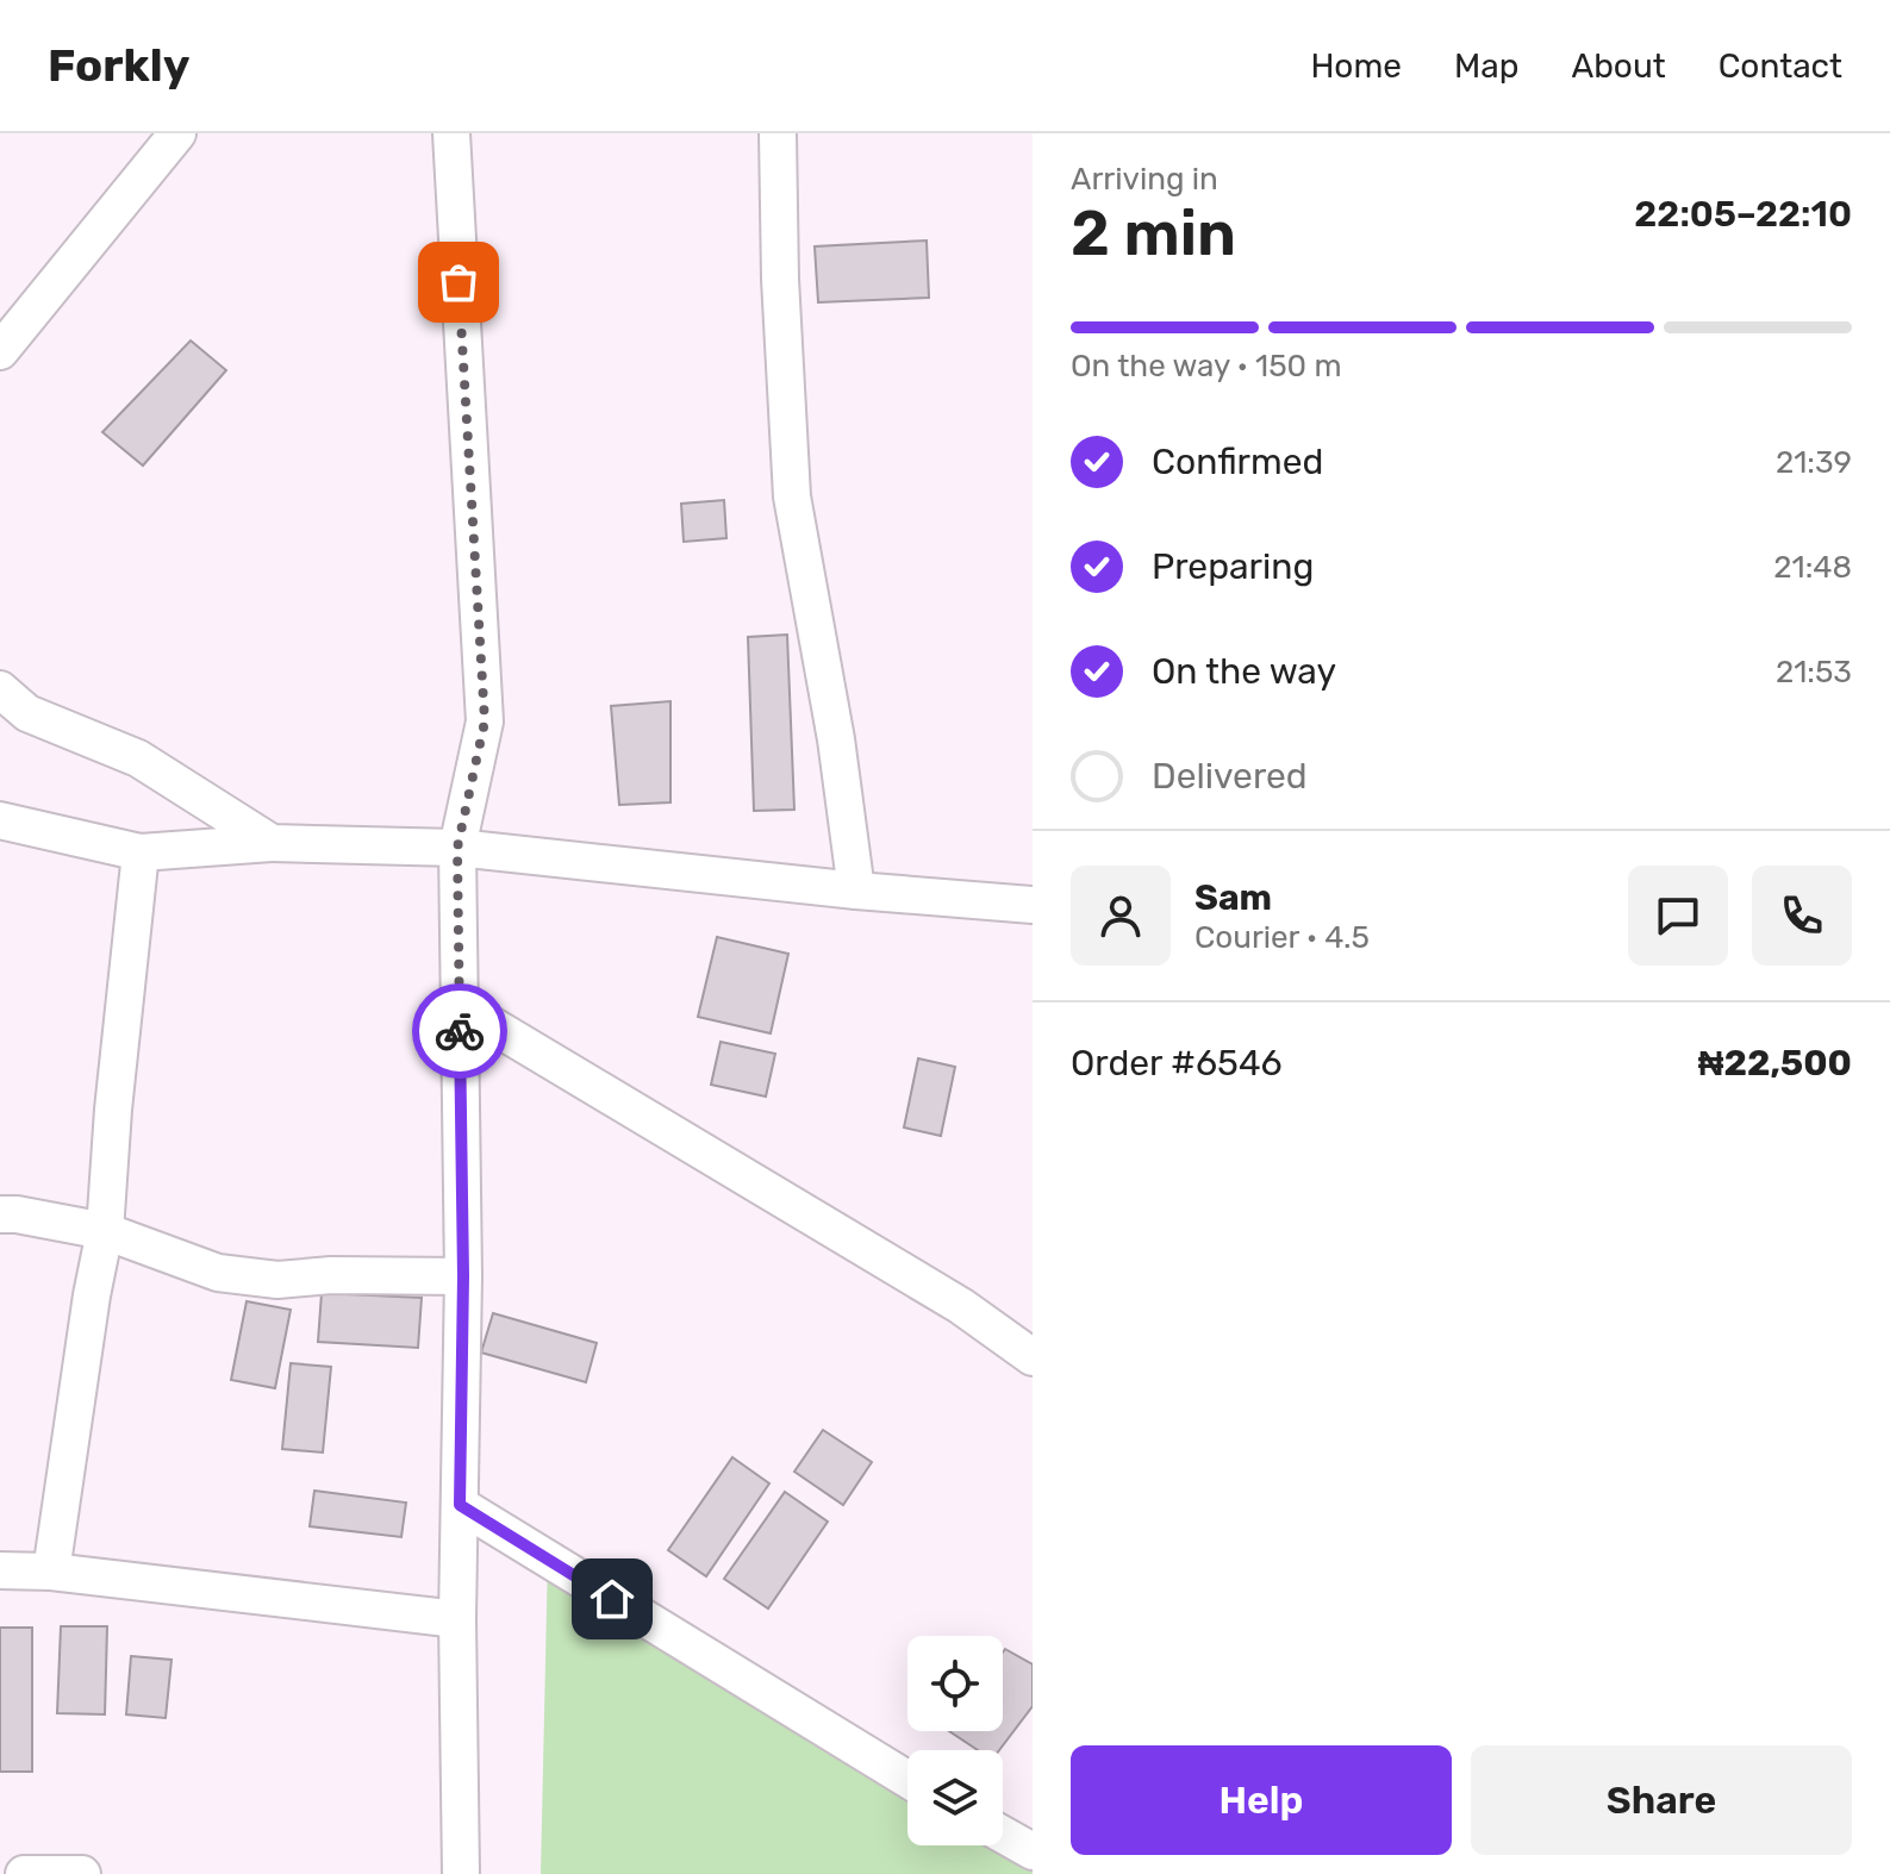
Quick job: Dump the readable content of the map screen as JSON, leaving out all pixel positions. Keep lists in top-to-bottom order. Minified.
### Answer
{"page":{"header":"Forkly","nav":["Home","Map","About","Contact"],"heading":["2 min","Arriving in","22:05–22:10"],"panel":["Sam","Courier · 4.5","Order #6546","₦22,500"],"bar":"On the way · 150 m","list":[["Confirmed","21:39"],["Preparing","21:48"],["On the way","21:53"],"Delivered"],"buttons":["Help","Share"]}}
